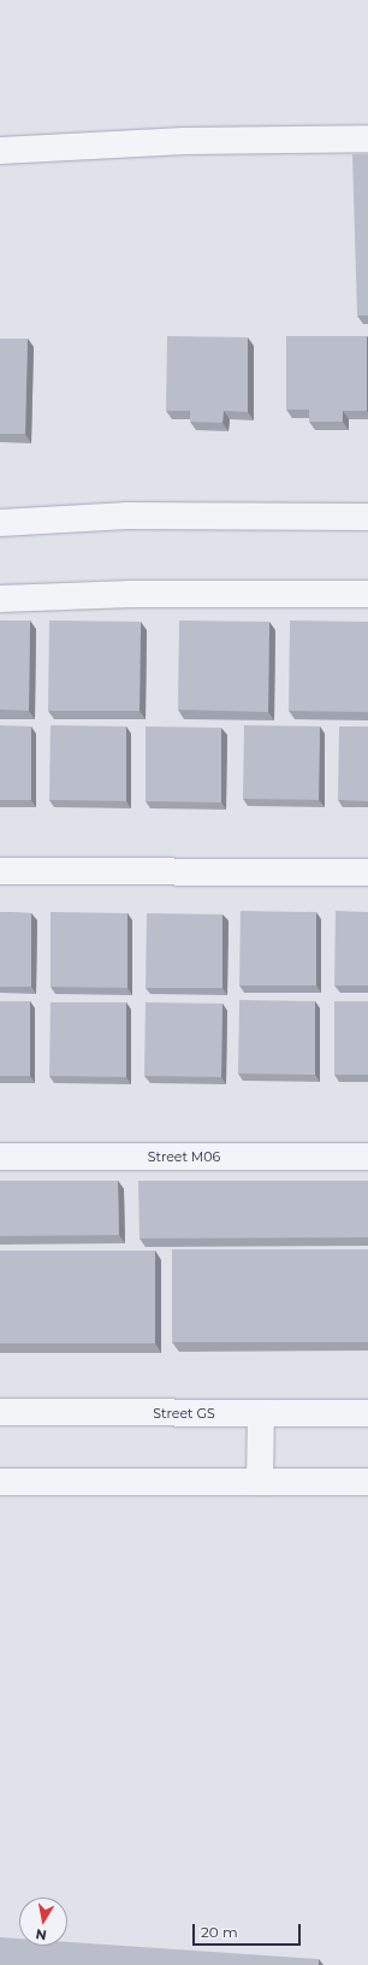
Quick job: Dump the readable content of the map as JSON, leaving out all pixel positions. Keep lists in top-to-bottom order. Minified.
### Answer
{"streets":{"street":["Street M06","Street GS"]},"scale_bar":"20 m","north":"bottom"}
